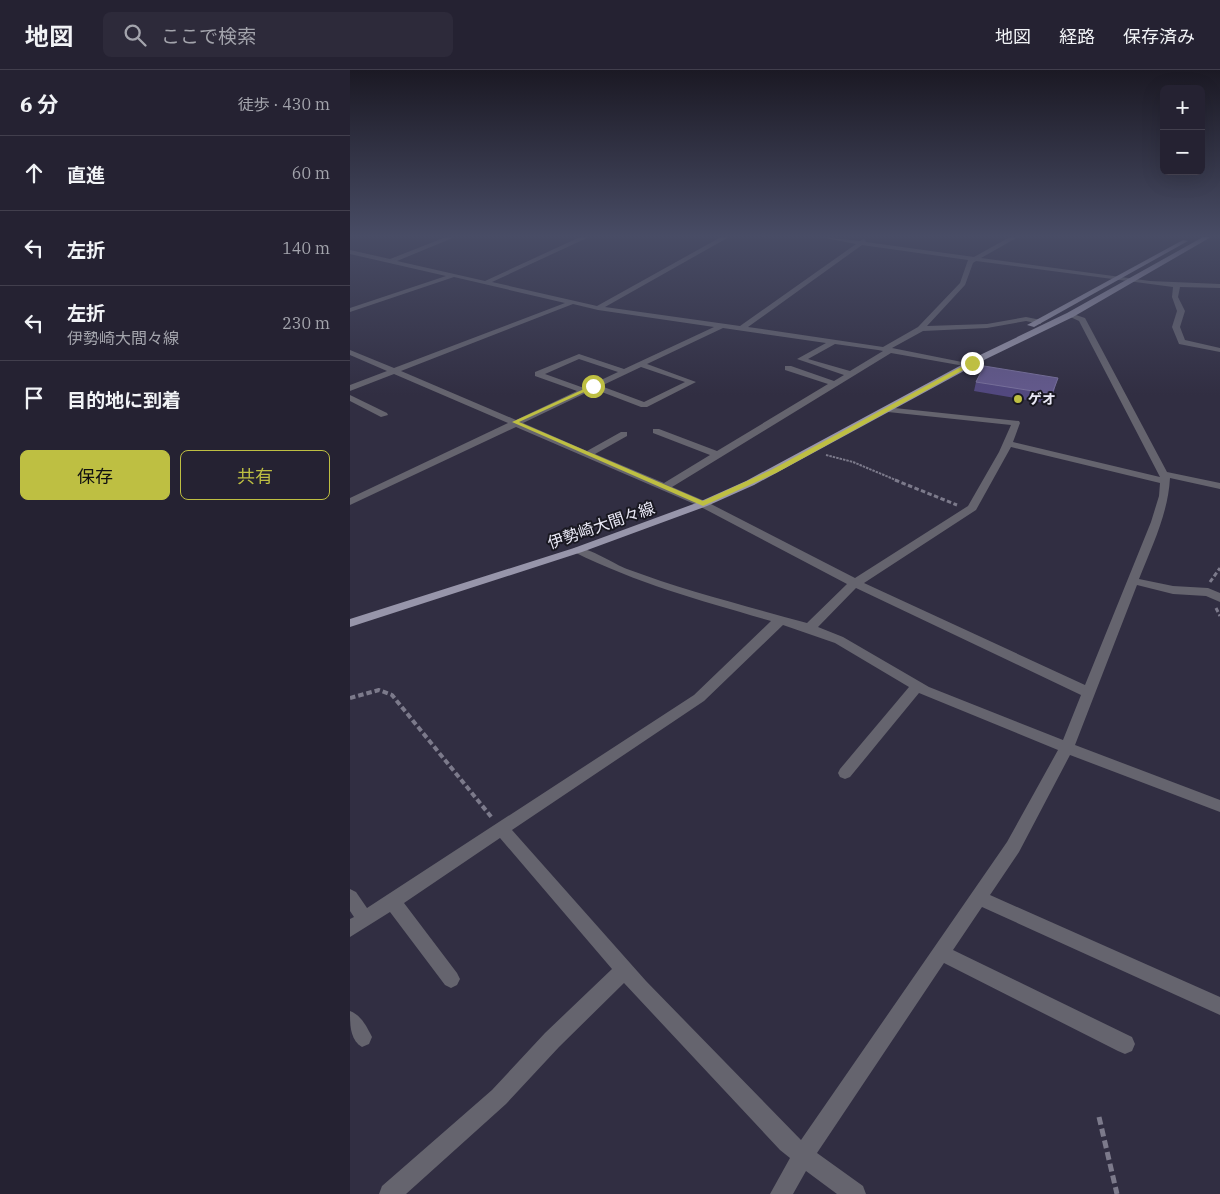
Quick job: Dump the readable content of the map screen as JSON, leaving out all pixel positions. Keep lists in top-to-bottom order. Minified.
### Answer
{"streets":{"main road":["伊勢崎大間々線"]},"places":["ゲオ"],"page":{"header":"地図","search":"ここで検索","nav":["地図","経路","保存済み"],"heading":["6 分","徒歩 · 430 m"],"map_buttons":["+","−"],"list":[["直進","60 m"],["左折","140 m"],["左折","伊勢崎大間々線","230 m"],"目的地に到着"],"buttons":["保存","共有"]}}
